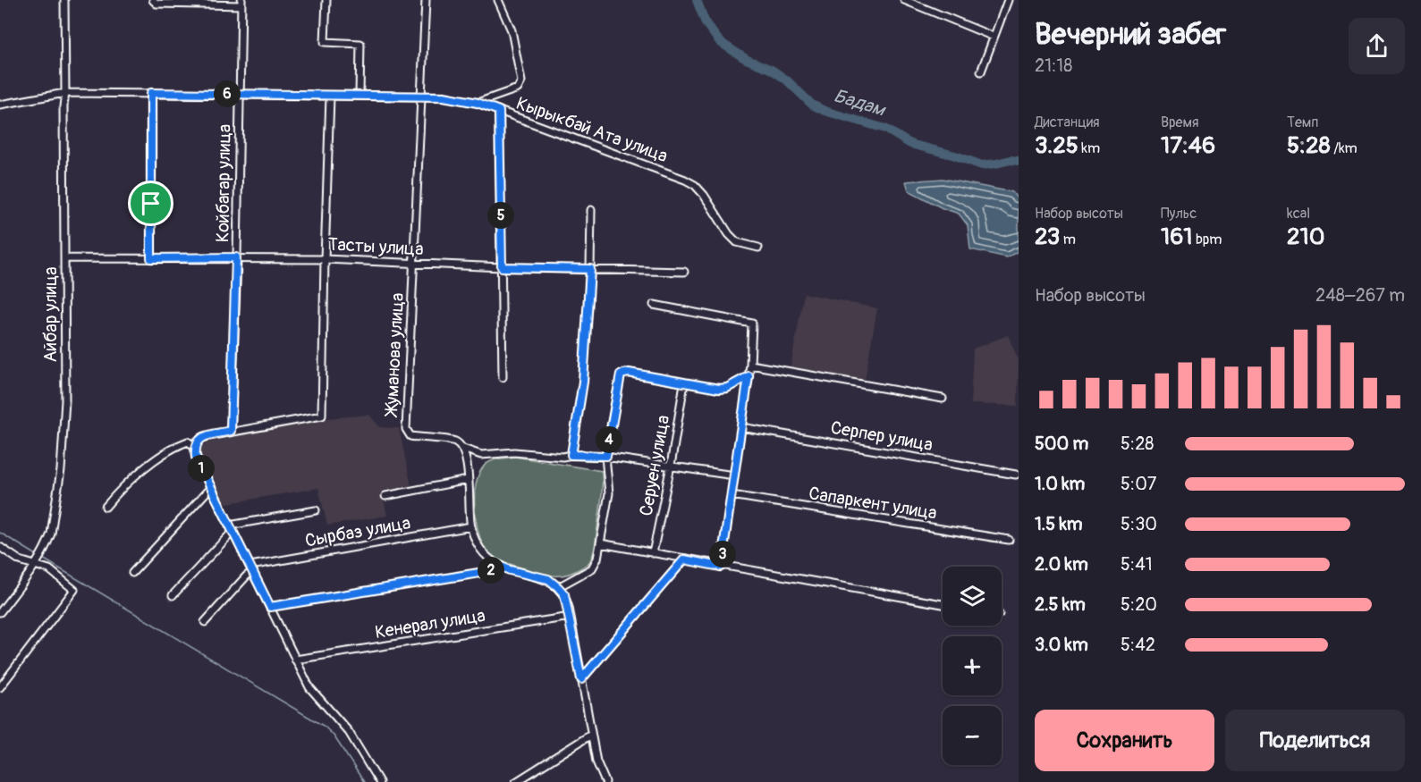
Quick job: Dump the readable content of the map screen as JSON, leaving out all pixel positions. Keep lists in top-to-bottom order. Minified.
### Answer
{"streets":{"street":["Кырыкбай Ата улица","Койбагар улица","Тасты улица","Айбар улица","Жуманова улица","Серпер улица","Серуен улица","Сапаркент улица","Сырбаз улица","Кенерал улица"]},"crossings":[["Кырыкбай Ата улица","Койбагар улица"],["Кырыкбай Ата улица","Айбар улица"],["Кырыкбай Ата улица","Жуманова улица"],["Койбагар улица","Тасты улица"],["Тасты улица","Айбар улица"],["Тасты улица","Жуманова улица"]],"water":["Бадам"],"page":{"heading":["Вечерний забег","21:18"],"pins":["6","5","4","1","3","2"],"stats":[["Дистанция","3.25 km"],["Время","17:46"],["Темп","5:28 /km"],["Набор высоты","23 m"],["Пульс","161 bpm"],["kcal","210"]],"chart":["Набор высоты","248–267 m"],"list":[{"name":"500 m","note":"5:28"},{"name":"1.0 km","note":"5:07"},{"name":"1.5 km","note":"5:30"},{"name":"2.0 km","note":"5:41"},{"name":"2.5 km","note":"5:20"},{"name":"3.0 km","note":"5:42"}],"map_buttons":["+","−"],"buttons":["Сохранить","Поделиться"]}}
